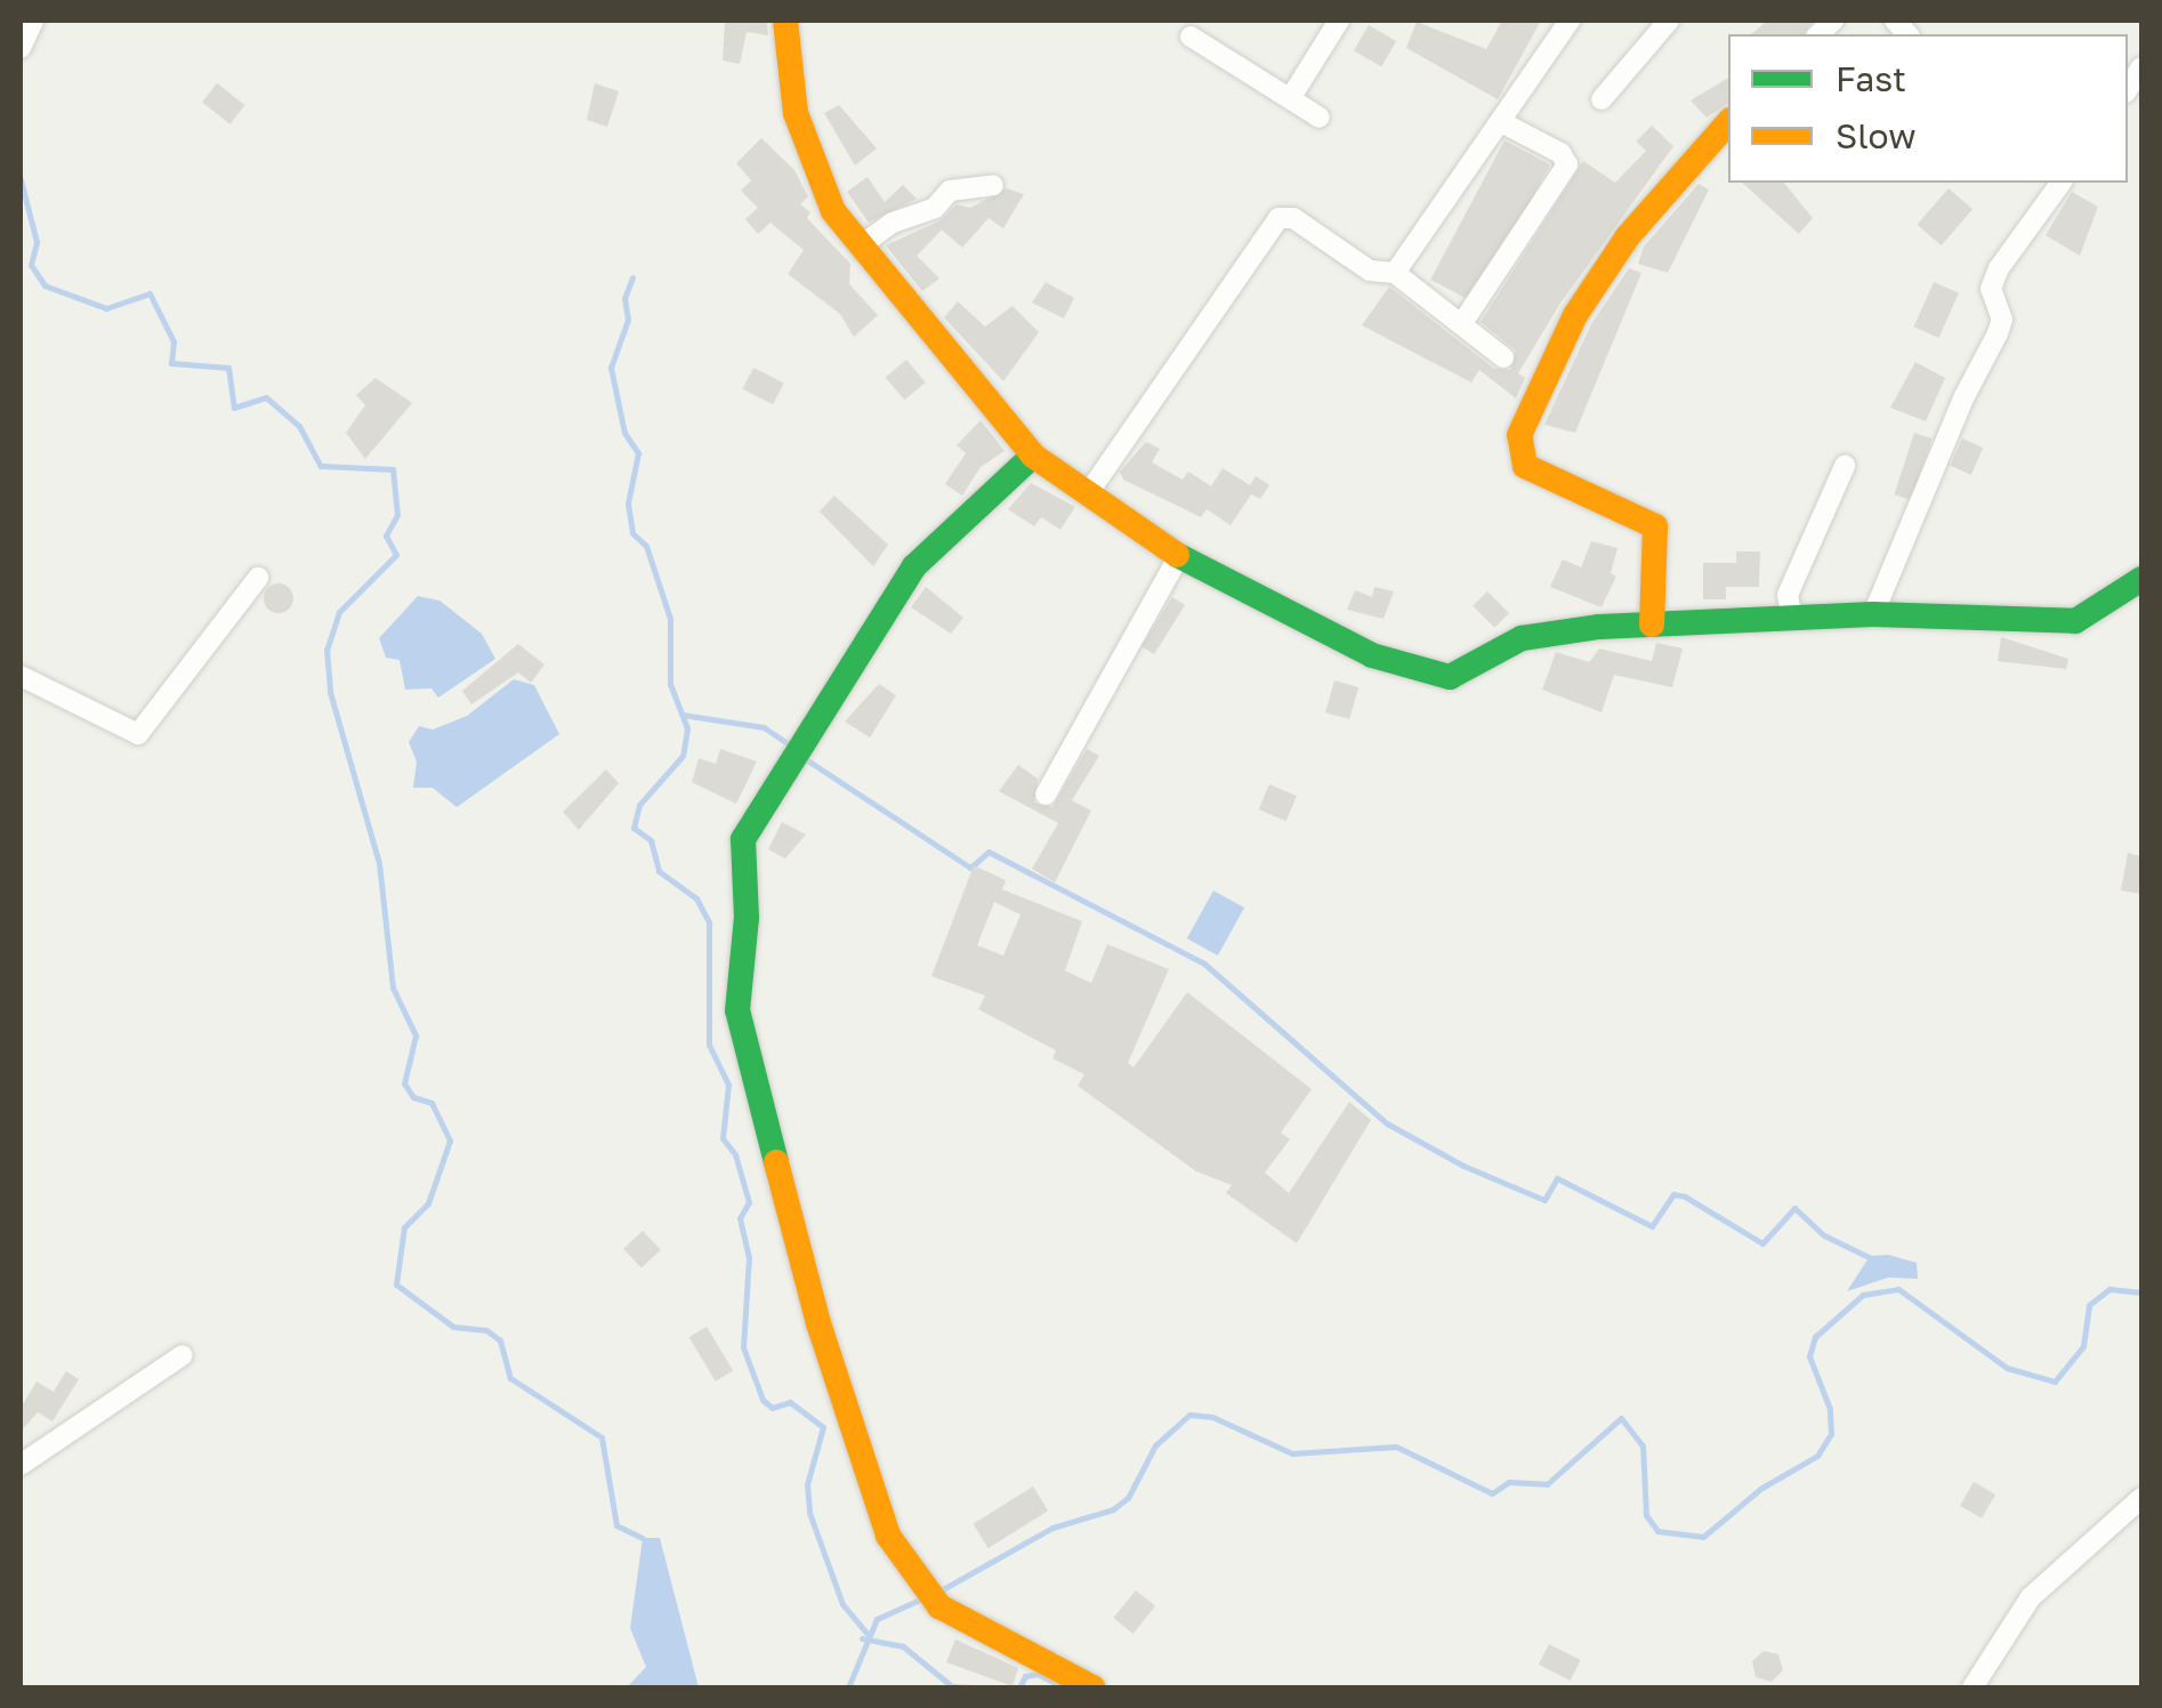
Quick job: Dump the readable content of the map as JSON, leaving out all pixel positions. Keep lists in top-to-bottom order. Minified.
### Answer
{"legend":["Fast","Slow"]}
